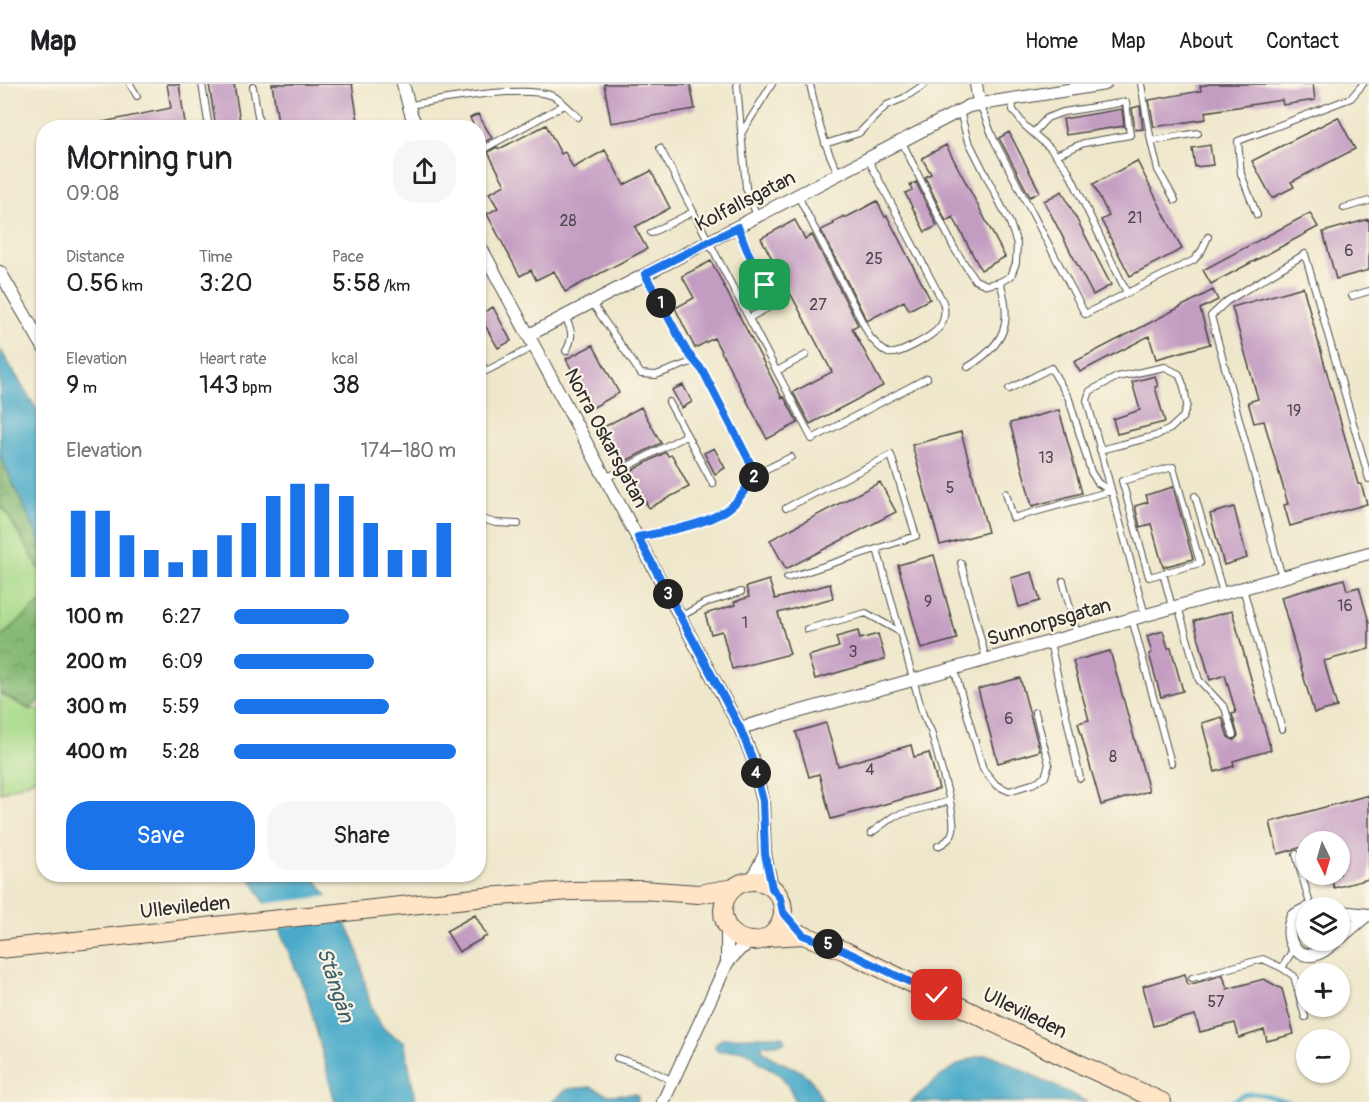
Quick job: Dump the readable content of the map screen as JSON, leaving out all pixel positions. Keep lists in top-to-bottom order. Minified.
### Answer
{"streets":{"main road":["Ullevileden"],"street":["Kolfallsgatan","Norra Oskarsgatan","Sunnorpsgatan"]},"crossings":[["Kolfallsgatan","Norra Oskarsgatan"],["Norra Oskarsgatan","Sunnorpsgatan"],["Norra Oskarsgatan","Ullevileden"]],"water":["Stångån"],"house_numbers":["21","28","6","25","27","19","13","5","9","16","1","3","6","8","4","57"],"north":"bottom","page":{"header":"Map","nav":["Home","Map","About","Contact"],"heading":["Morning run","09:08"],"stats":[["Distance","0.56 km"],["Time","3:20"],["Pace","5:58 /km"],["Elevation","9 m"],["Heart rate","143 bpm"],["kcal","38"]],"pins":["1","2","3","4","5"],"chart":["Elevation","174–180 m"],"list":[{"name":"100 m","note":"6:27"},{"name":"200 m","note":"6:09"},{"name":"300 m","note":"5:59"},{"name":"400 m","note":"5:28"}],"buttons":["Save","Share"],"map_buttons":["+","−"]}}
